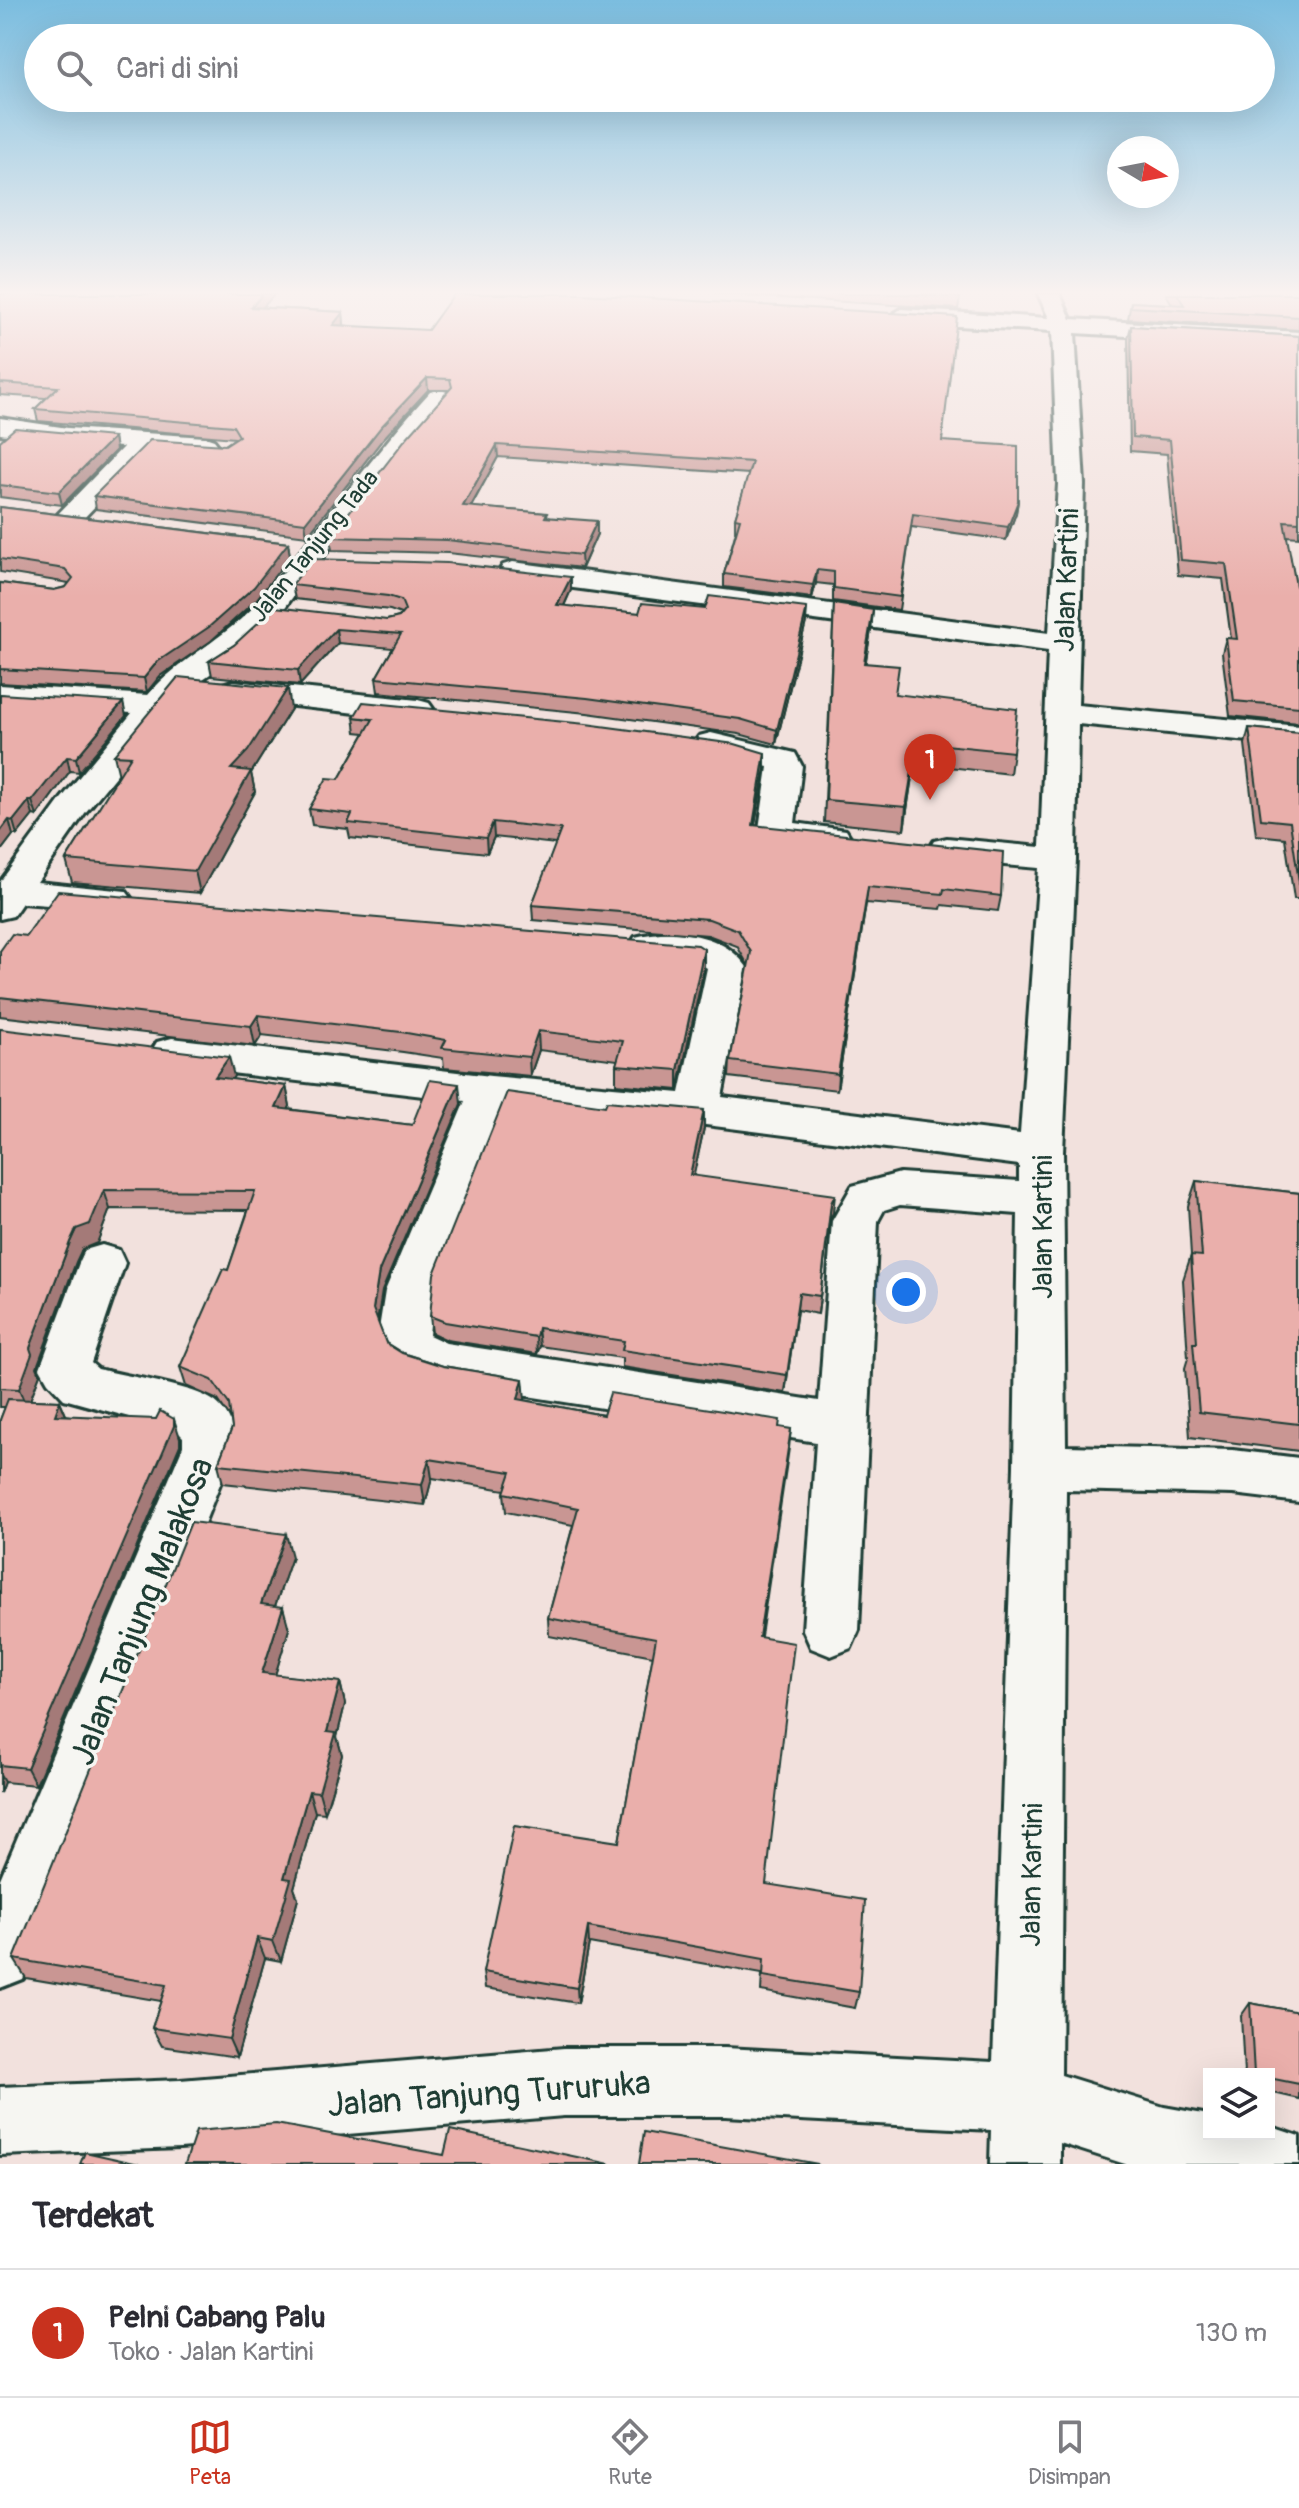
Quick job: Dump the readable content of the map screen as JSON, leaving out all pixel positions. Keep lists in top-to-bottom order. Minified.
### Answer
{"streets":{"street":["Jalan Tanjung Tada","Jalan Kartini","Jalan Tanjung Malakosa","Jalan Tanjung Tururuka"]},"crossings":[["Jalan Kartini","Jalan Tanjung Tururuka"]],"north":"right","page":{"search":"Cari di sini","pins":"1","heading":"Terdekat","list":[{"mark":"1","name":"Pelni Cabang Palu","note":"Toko · Jalan Kartini","value":"130 m"}],"nav":["Peta","Rute","Disimpan"]}}
